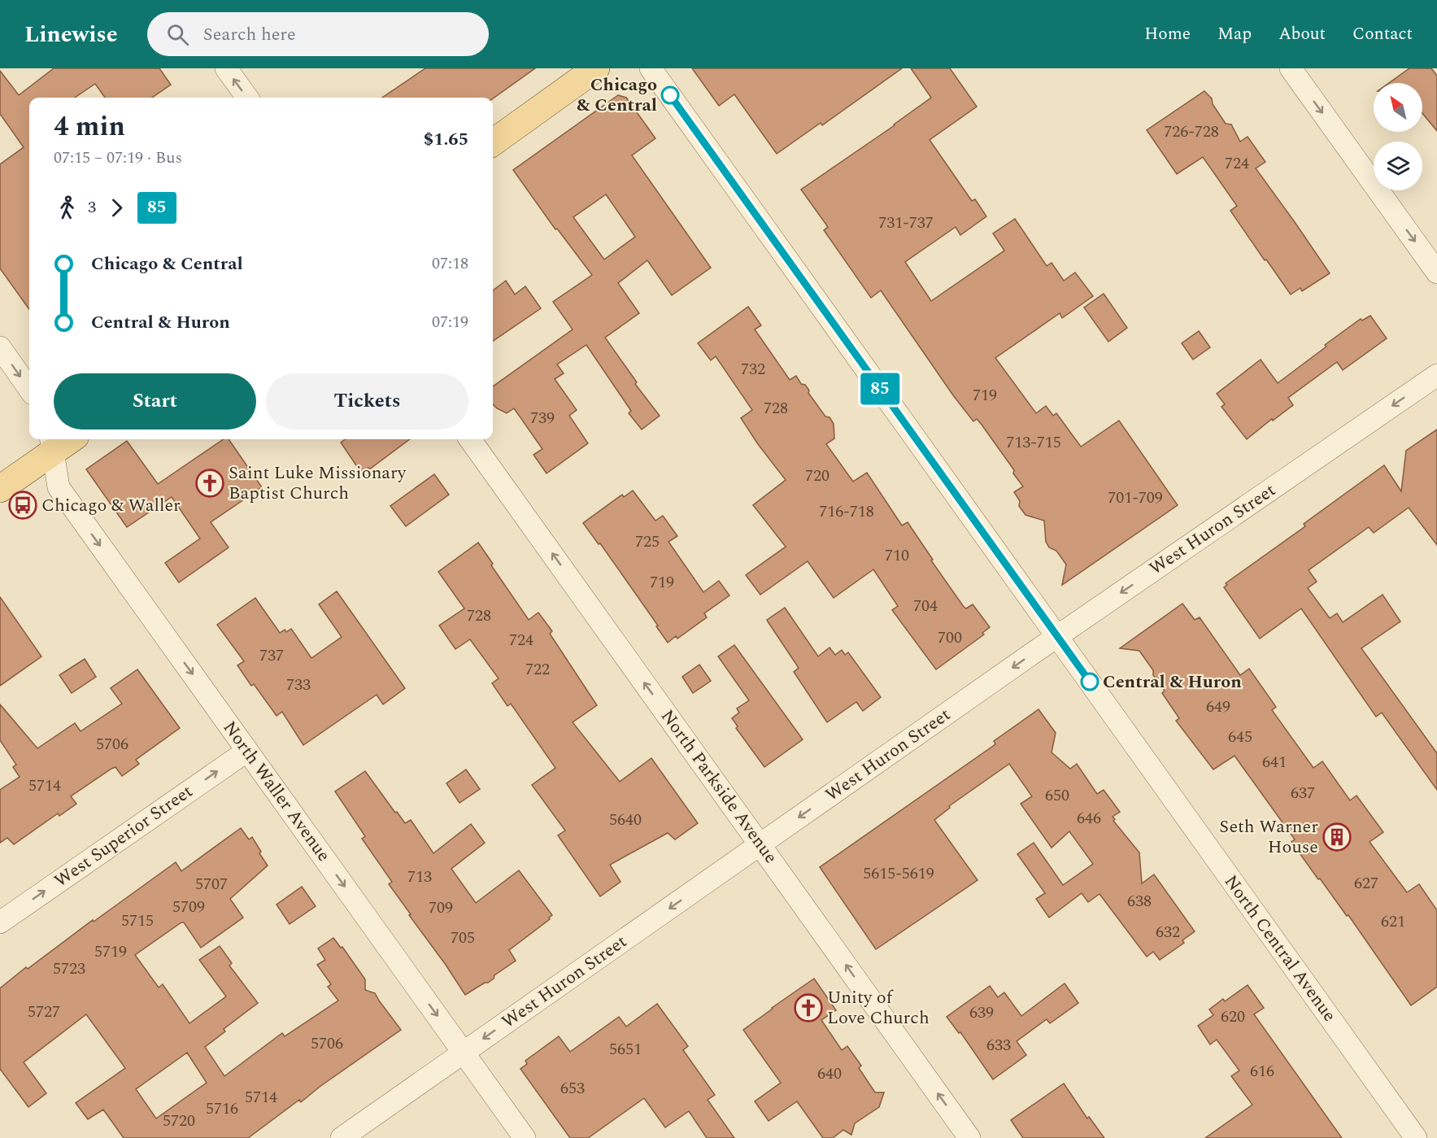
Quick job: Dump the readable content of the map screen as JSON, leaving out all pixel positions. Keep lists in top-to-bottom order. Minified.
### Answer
{"streets":{"street":["West Huron Street","North Parkside Avenue","North Waller Avenue","West Superior Street","North Central Avenue"]},"crossings":[["West Huron Street","North Parkside Avenue"],["West Huron Street","North Waller Avenue"],["West Huron Street","North Central Avenue"],["North Waller Avenue","West Superior Street"]],"one_way":["West Huron Street","North Parkside Avenue","North Waller Avenue","West Superior Street"],"places":{"other":["Chicago & Central","Central & Huron"],"church":["Saint Luke Missionary Baptist Church","Unity of Love Church"],"bus stop":["Chicago & Waller"],"building":["Seth Warner House"]},"lines":["bus line 85"],"house_numbers":["726-728","724","731-737","732","719","728","739","713-715","720","701-709","716-718","725","710","719","704","728","700","724","737","722","733","649","645","5706","641","5714","637","650","646","5640","5615-5619","713","627","5707","638","5709","709","5715","621","632","705","5719","5723","5727","639","620","5706","633","5651","616","640","653","5714","5716","5720"],"north":"top left","page":{"header":"Linewise","search":"Search here","nav":["Home","Map","About","Contact"],"on_map":"85","heading":["4 min","07:15 – 07:19 · Bus","$1.65"],"legs":["3","85"],"list":[{"name":"Chicago & Central","value":"07:18"},{"name":"Central & Huron","value":"07:19"}],"buttons":["Start","Tickets"]}}
